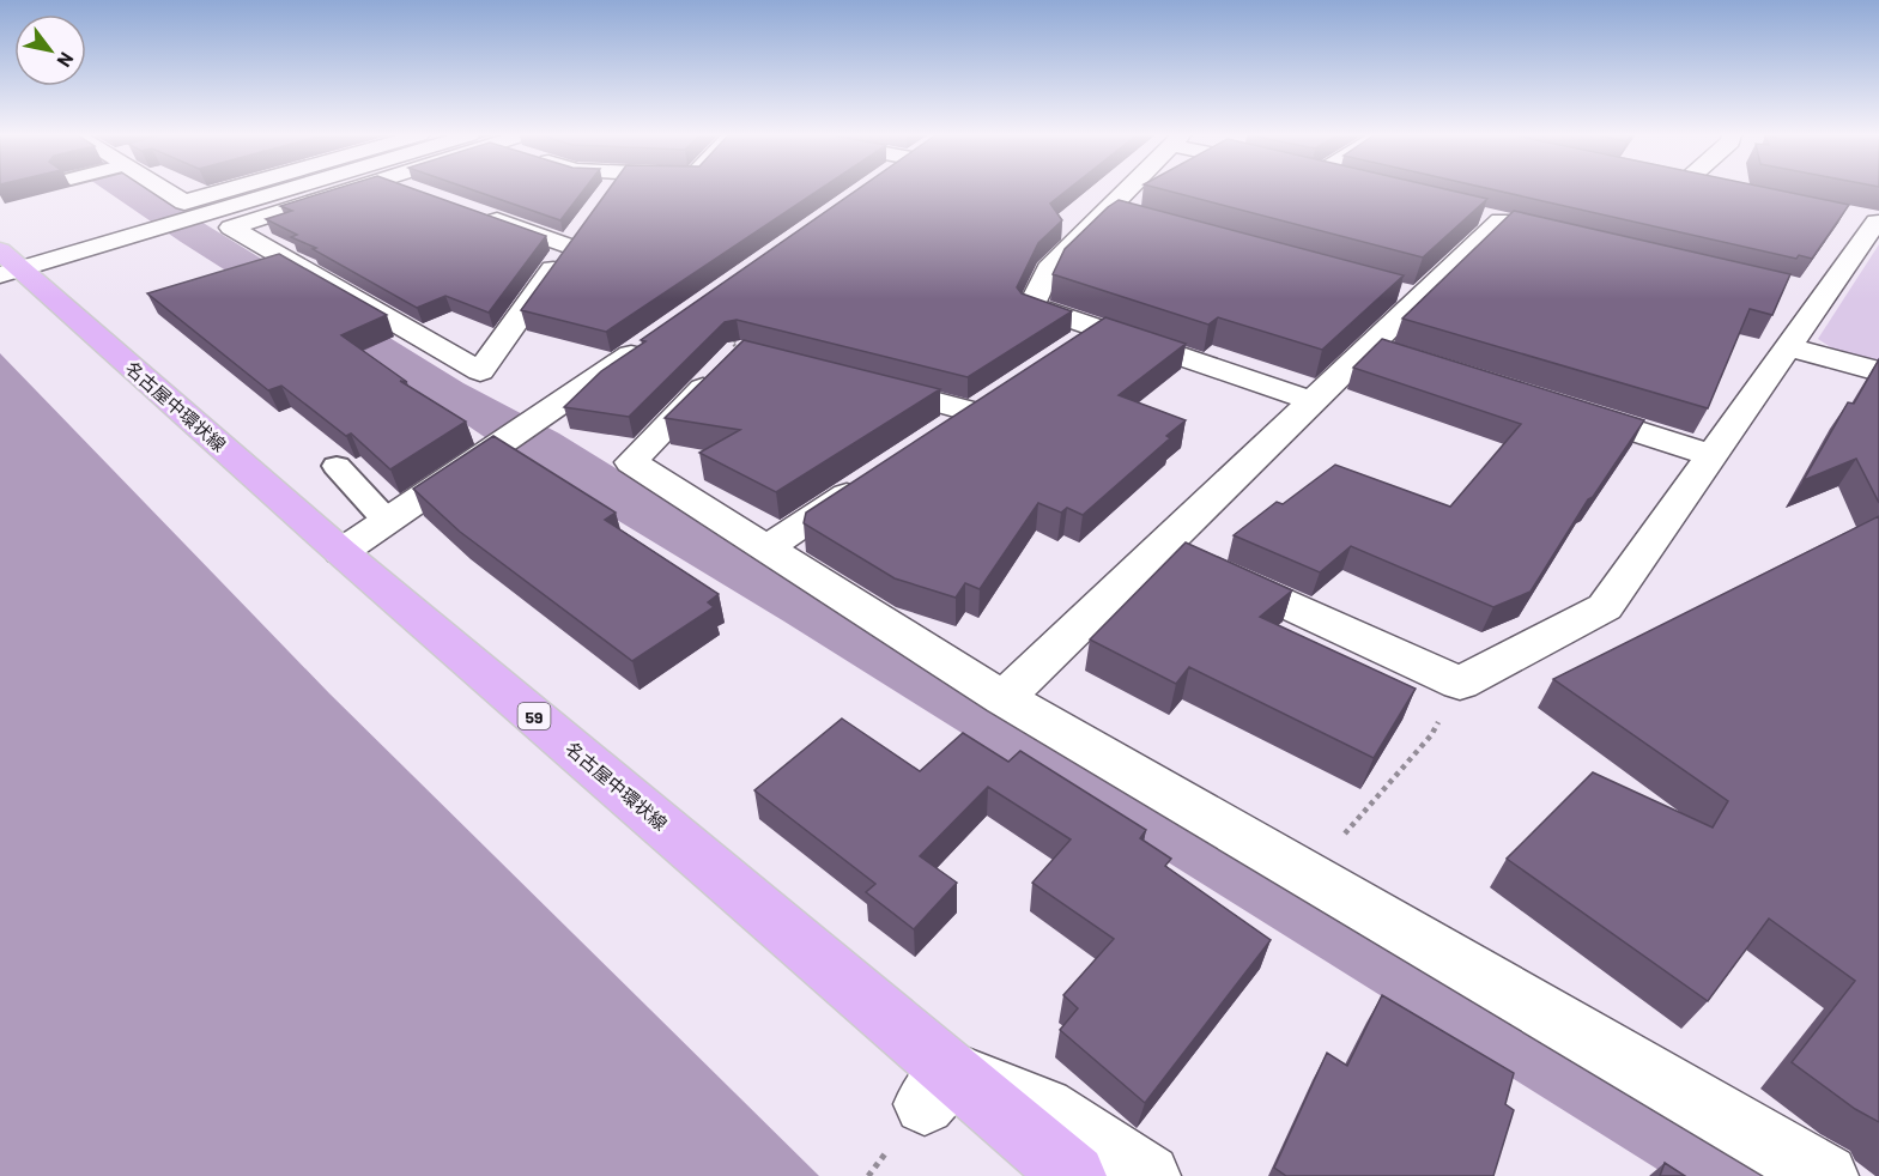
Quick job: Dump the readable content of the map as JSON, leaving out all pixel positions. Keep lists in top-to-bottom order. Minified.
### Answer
{"streets":{"main road":["名古屋中環状線","59"]},"north":"bottom right"}
